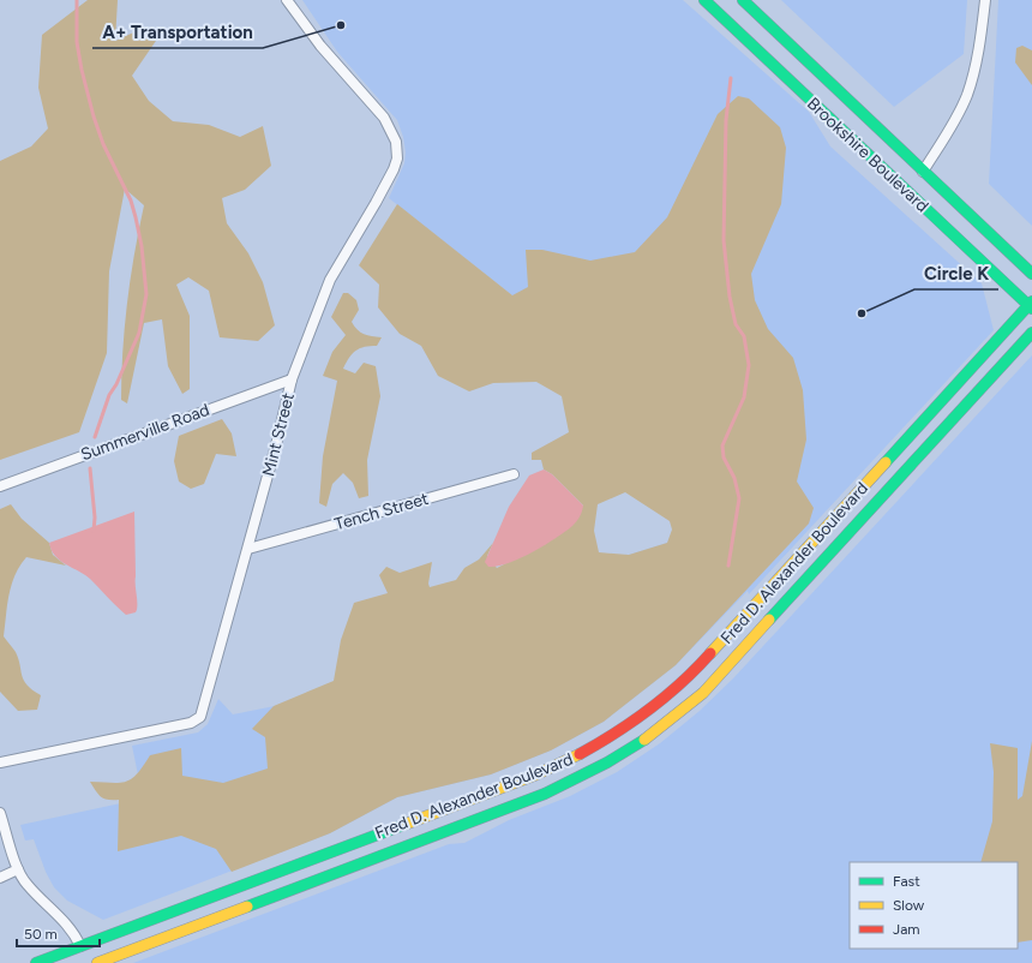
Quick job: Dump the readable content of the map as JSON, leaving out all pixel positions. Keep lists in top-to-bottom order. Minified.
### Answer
{"streets":{"main road":["Brookshire Boulevard","Fred D. Alexander Boulevard"],"street":["Summerville Road","Mint Street","Tench Street"]},"crossings":[["Brookshire Boulevard","Fred D. Alexander Boulevard"],["Summerville Road","Mint Street"],["Mint Street","Tench Street"]],"places":["A+ Transportation","Circle K"],"legend":["Fast","Slow","Jam"],"scale_bar":"50 m"}
